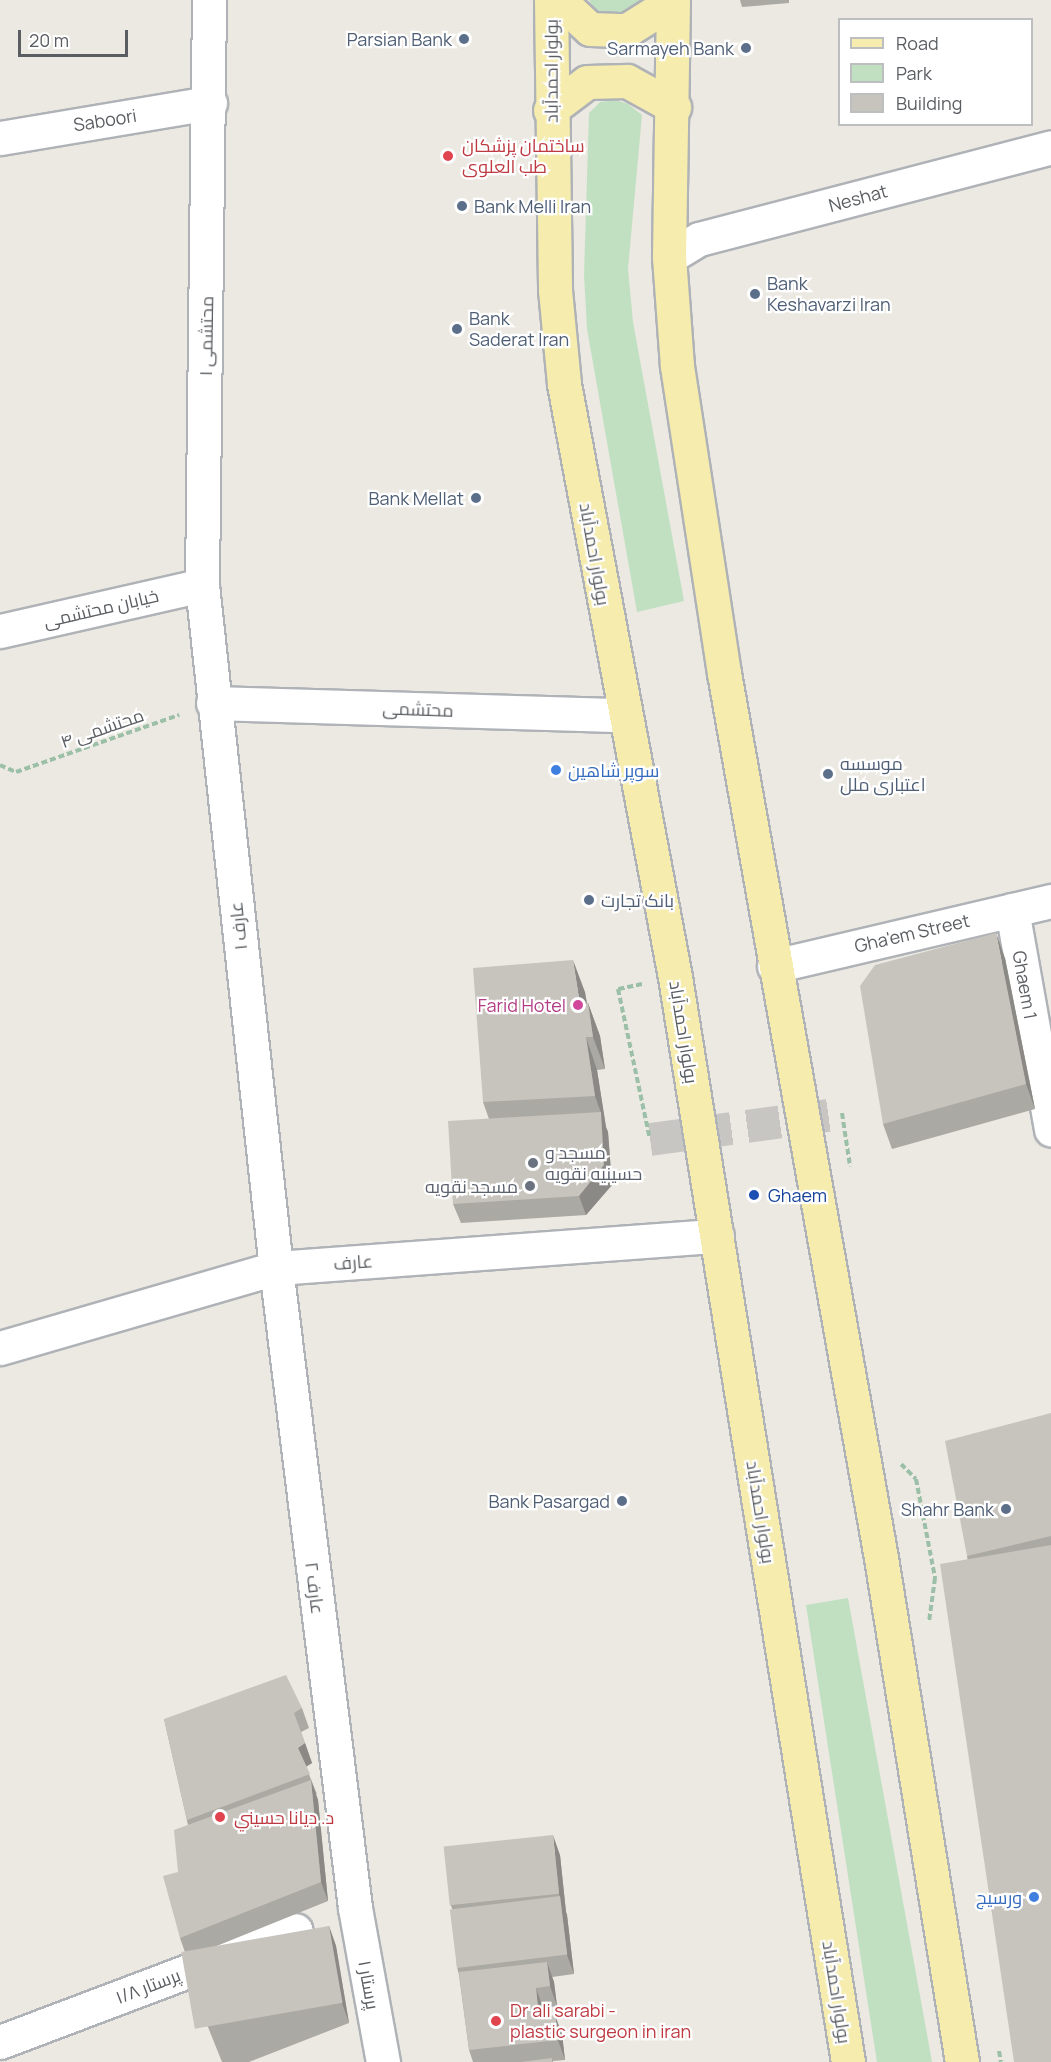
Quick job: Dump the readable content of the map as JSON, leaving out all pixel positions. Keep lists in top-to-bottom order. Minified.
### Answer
{"streets":{"main road":["بولوار احمدآباد"],"street":["Saboori","Neshat","محتشمی ۱","خیابان محتشمی","محتشمی","عارف ۱","Gha'em Street","Ghaem 1","عارف","عارف ۲","پرستار ۱","پرستار ۱/۸"],"path":["محتشمی ۴"]},"crossings":[["بولوار احمدآباد","محتشمی"],["بولوار احمدآباد","عارف"],["Saboori","محتشمی ۱"],["محتشمی ۱","خیابان محتشمی"],["محتشمی ۱","عارف ۱"],["خیابان محتشمی","عارف ۱"],["محتشمی","محتشمی ۴"],["محتشمی","عارف ۱"],["محتشمی ۴","عارف ۱"],["عارف ۱","عارف"],["عارف ۱","عارف ۲"],["Gha'em Street","Ghaem 1"],["عارف","عارف ۲"],["عارف ۲","پرستار ۱"]],"places":["Parsian Bank","Sarmayeh Bank","ساختمان پزشكان طب العلوى","Bank Melli Iran","Bank Keshavarzi Iran","Bank Saderat Iran","Bank Mellat","سوپر شاهین","موسسه اعتباری ملل","بانک تجارت","Farid Hotel","مسجد و حسینیه نقویه","مسجد نقویه","Ghaem","Bank Pasargad","Shahr Bank","د. ديانا حسيني","ورسیج","Dr ali sarabi - plastic surgeon in iran"],"legend":["Road","Park","Building"],"scale_bar":"20 m"}
